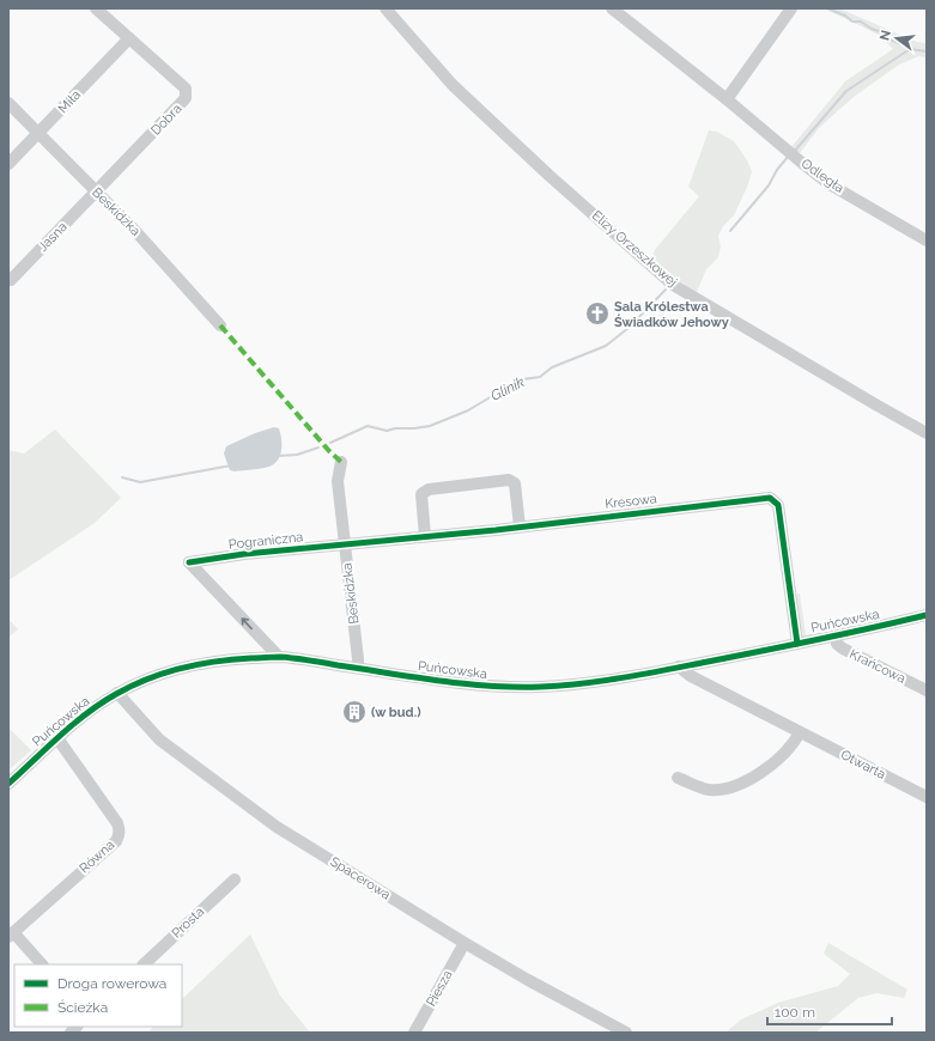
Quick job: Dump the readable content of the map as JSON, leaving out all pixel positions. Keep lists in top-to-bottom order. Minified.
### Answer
{"streets":{"street":["Miła","Dobra","Odległa","Beskidzka","Jasna","Elizy Orzeszkowej","Kresowa","Pograniczna","Puńcowska","Krańcowa","Otwarta","Równa","Spacerowa","Prosta","Piesza"]},"crossings":[["Miła","Dobra"],["Miła","Beskidzka"],["Dobra","Beskidzka"],["Dobra","Jasna"],["Beskidzka","Jasna"],["Beskidzka","Kresowa"],["Beskidzka","Pograniczna"],["Beskidzka","Puńcowska"],["Kresowa","Pograniczna"],["Kresowa","Puńcowska"],["Pograniczna","Puńcowska"],["Puńcowska","Krańcowa"],["Puńcowska","Otwarta"],["Puńcowska","Równa"],["Puńcowska","Spacerowa"],["Spacerowa","Piesza"]],"water":["Glinik"],"places":{"church":["Sala Królestwa Świadków Jehowy"],"building":["(w bud.)"]},"legend":["Droga rowerowa","Ścieżka"],"scale_bar":"100 m","north":"left"}
